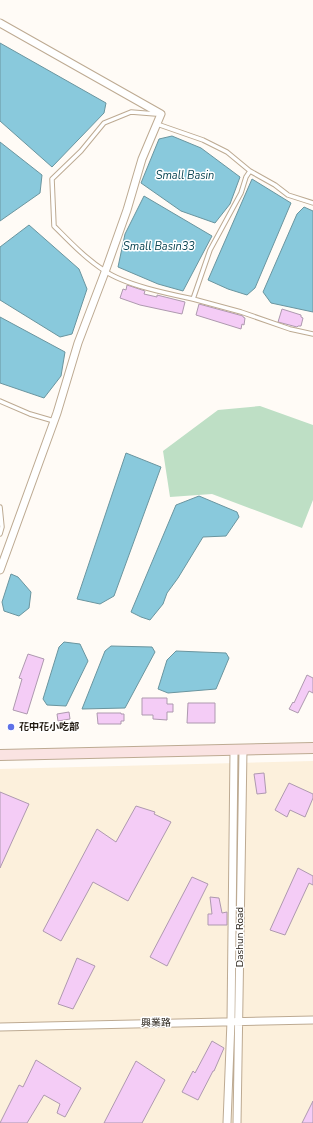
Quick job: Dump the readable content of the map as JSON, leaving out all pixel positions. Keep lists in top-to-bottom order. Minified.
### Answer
{"streets":{"street":["Dashun Road","興業路"]},"crossings":[["Dashun Road","興業路"]],"water":["Small Basin","Small Basin33"],"places":["花中花小吃部"]}
